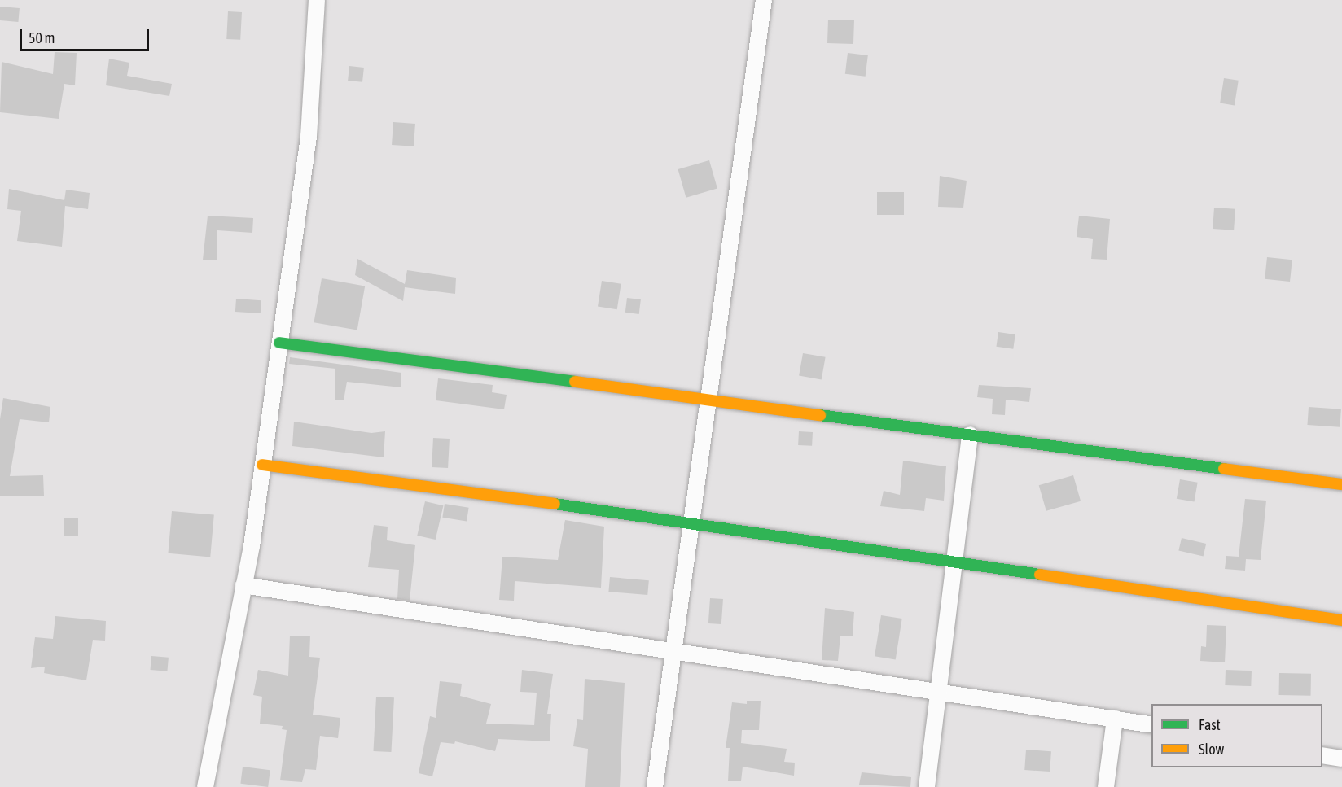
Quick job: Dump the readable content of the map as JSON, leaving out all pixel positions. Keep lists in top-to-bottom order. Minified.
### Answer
{"legend":["Fast","Slow"],"scale_bar":"50 m"}
